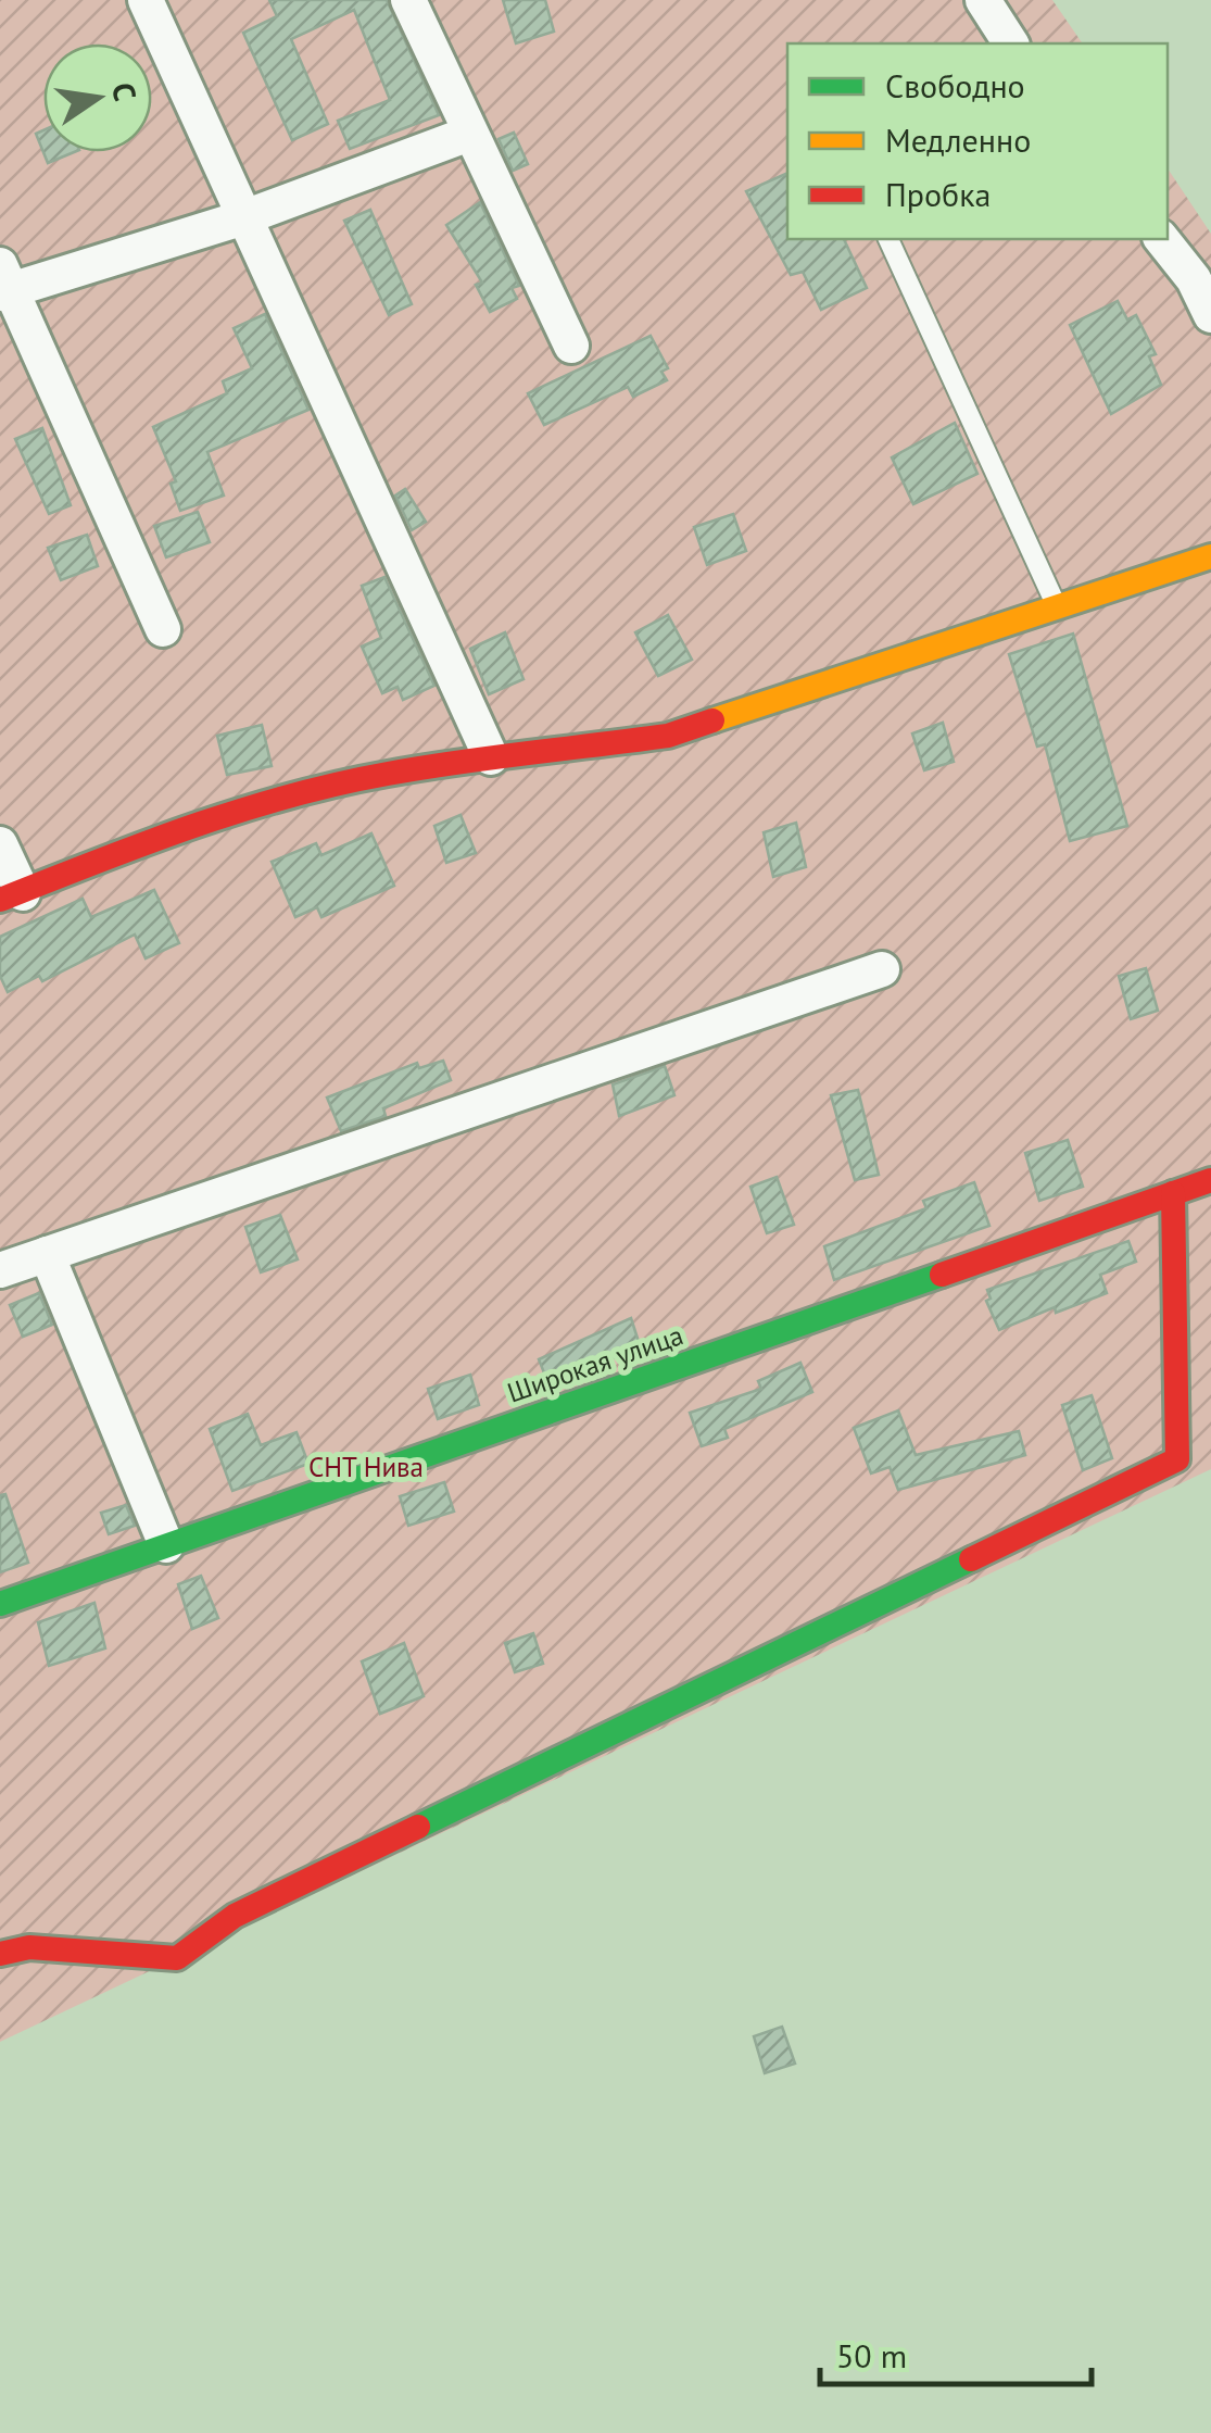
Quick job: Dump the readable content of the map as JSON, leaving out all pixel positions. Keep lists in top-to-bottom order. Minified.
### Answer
{"streets":{"street":["Широкая улица"]},"parks":["СНТ Нива"],"legend":["Свободно","Медленно","Пробка"],"scale_bar":"50 m","north":"right"}
